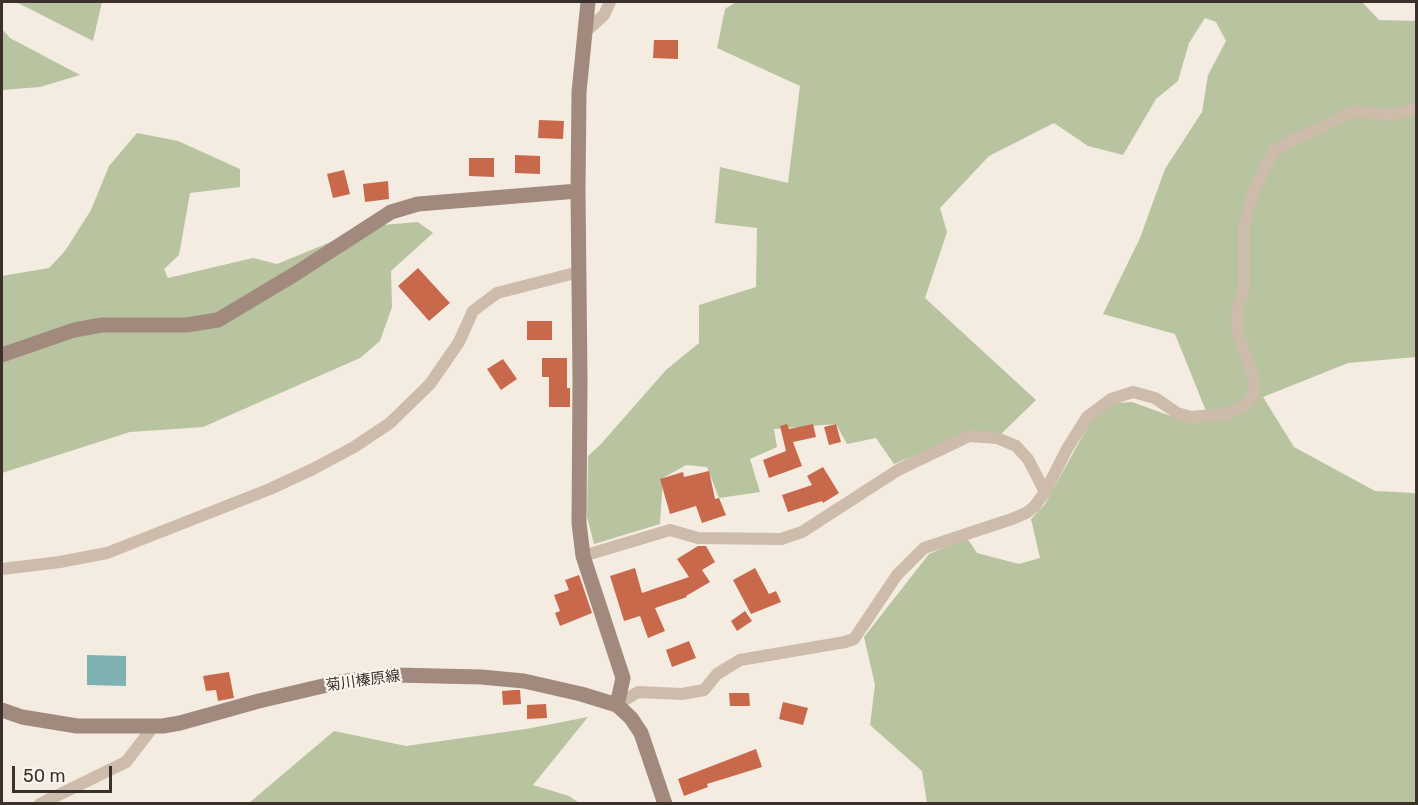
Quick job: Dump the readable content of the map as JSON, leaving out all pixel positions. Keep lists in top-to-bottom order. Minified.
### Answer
{"streets":{"street":["菊川榛原線"]},"scale_bar":"50 m"}
